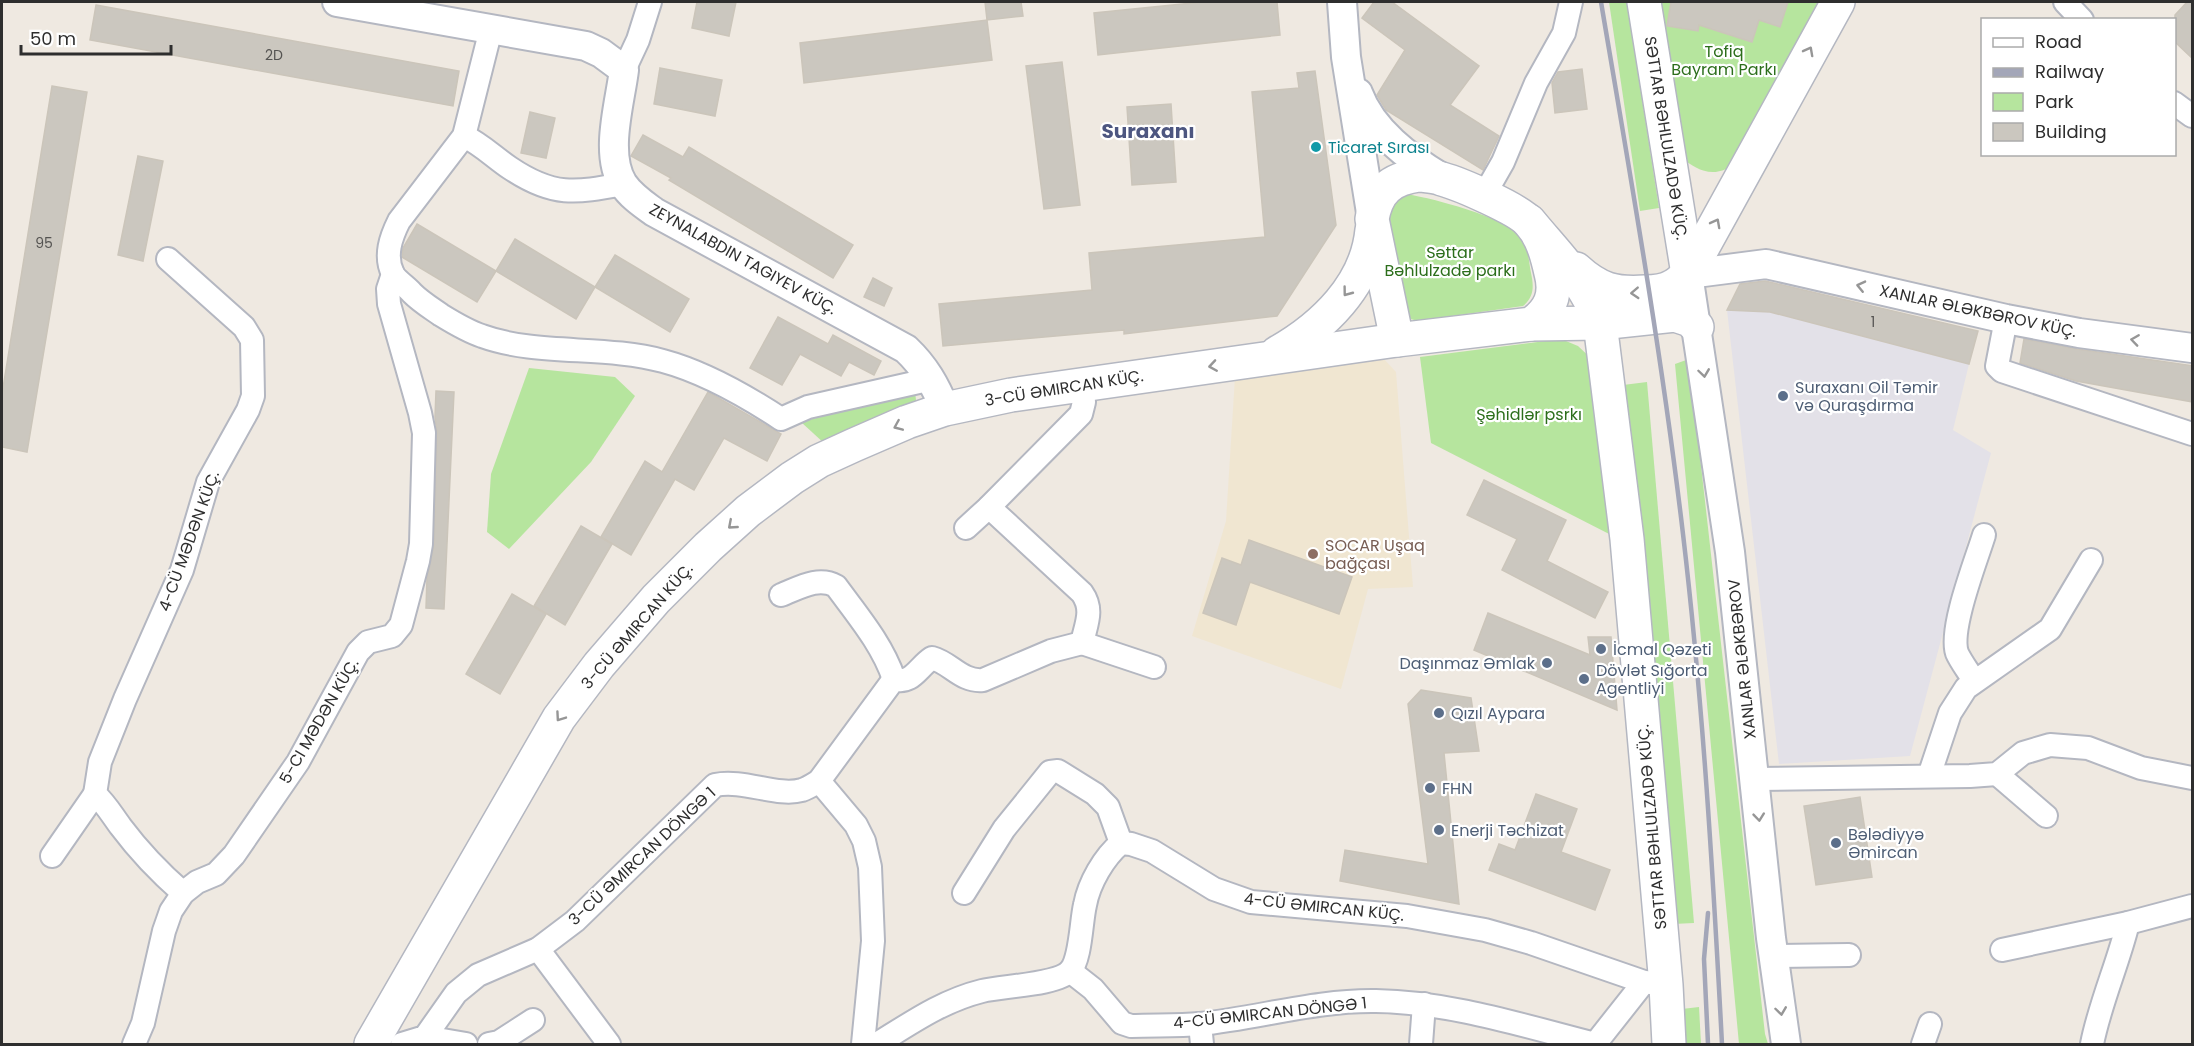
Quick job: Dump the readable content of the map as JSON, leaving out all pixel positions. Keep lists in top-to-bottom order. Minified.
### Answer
{"streets":{"main road":["SƏTTAR BƏHLULZADƏ KÜÇ.","3-CÜ ƏMIRCAN KÜÇ."],"street":["ZEYNALABDIN TAGIYEV KÜÇ.","XANLAR ƏLƏKBƏROV KÜÇ.","4-CÜ MƏDƏN KÜÇ.","XANLAR ƏLƏKBƏROV","5-CI MƏDƏN KÜÇ.","3-CÜ ƏMIRCAN DÖNGƏ 1","4-CÜ ƏMIRCAN KÜÇ.","4-CÜ ƏMIRCAN DÖNGƏ 1"]},"crossings":[["SƏTTAR BƏHLULZADƏ KÜÇ.","XANLAR ƏLƏKBƏROV KÜÇ."],["SƏTTAR BƏHLULZADƏ KÜÇ.","3-CÜ ƏMIRCAN KÜÇ."],["SƏTTAR BƏHLULZADƏ KÜÇ.","XANLAR ƏLƏKBƏROV"],["SƏTTAR BƏHLULZADƏ KÜÇ.","4-CÜ ƏMIRCAN KÜÇ."],["ZEYNALABDIN TAGIYEV KÜÇ.","3-CÜ ƏMIRCAN KÜÇ."],["XANLAR ƏLƏKBƏROV KÜÇ.","XANLAR ƏLƏKBƏROV"]],"one_way":["XANLAR ƏLƏKBƏROV KÜÇ.","3-CÜ ƏMIRCAN KÜÇ.","XANLAR ƏLƏKBƏROV"],"districts":["Suraxanı"],"parks":["Tofiq Bayram Parkı","Səttar Bəhlulzadə parkı","Şəhidlər psrkı"],"places":["Ticarət Sırası","Suraxanı Oil Təmir və Quraşdırma","SOCAR Uşaq bağçası","İcmal Qəzeti","Daşınmaz Əmlak","Dövlət Sığorta Agentliyi","Qızıl Aypara","FHN","Enerji Təchizat","Bələdiyyə Əmircan"],"house_numbers":["2D","95","1"],"legend":["Road","Railway","Park","Building"],"scale_bar":"50 m"}
